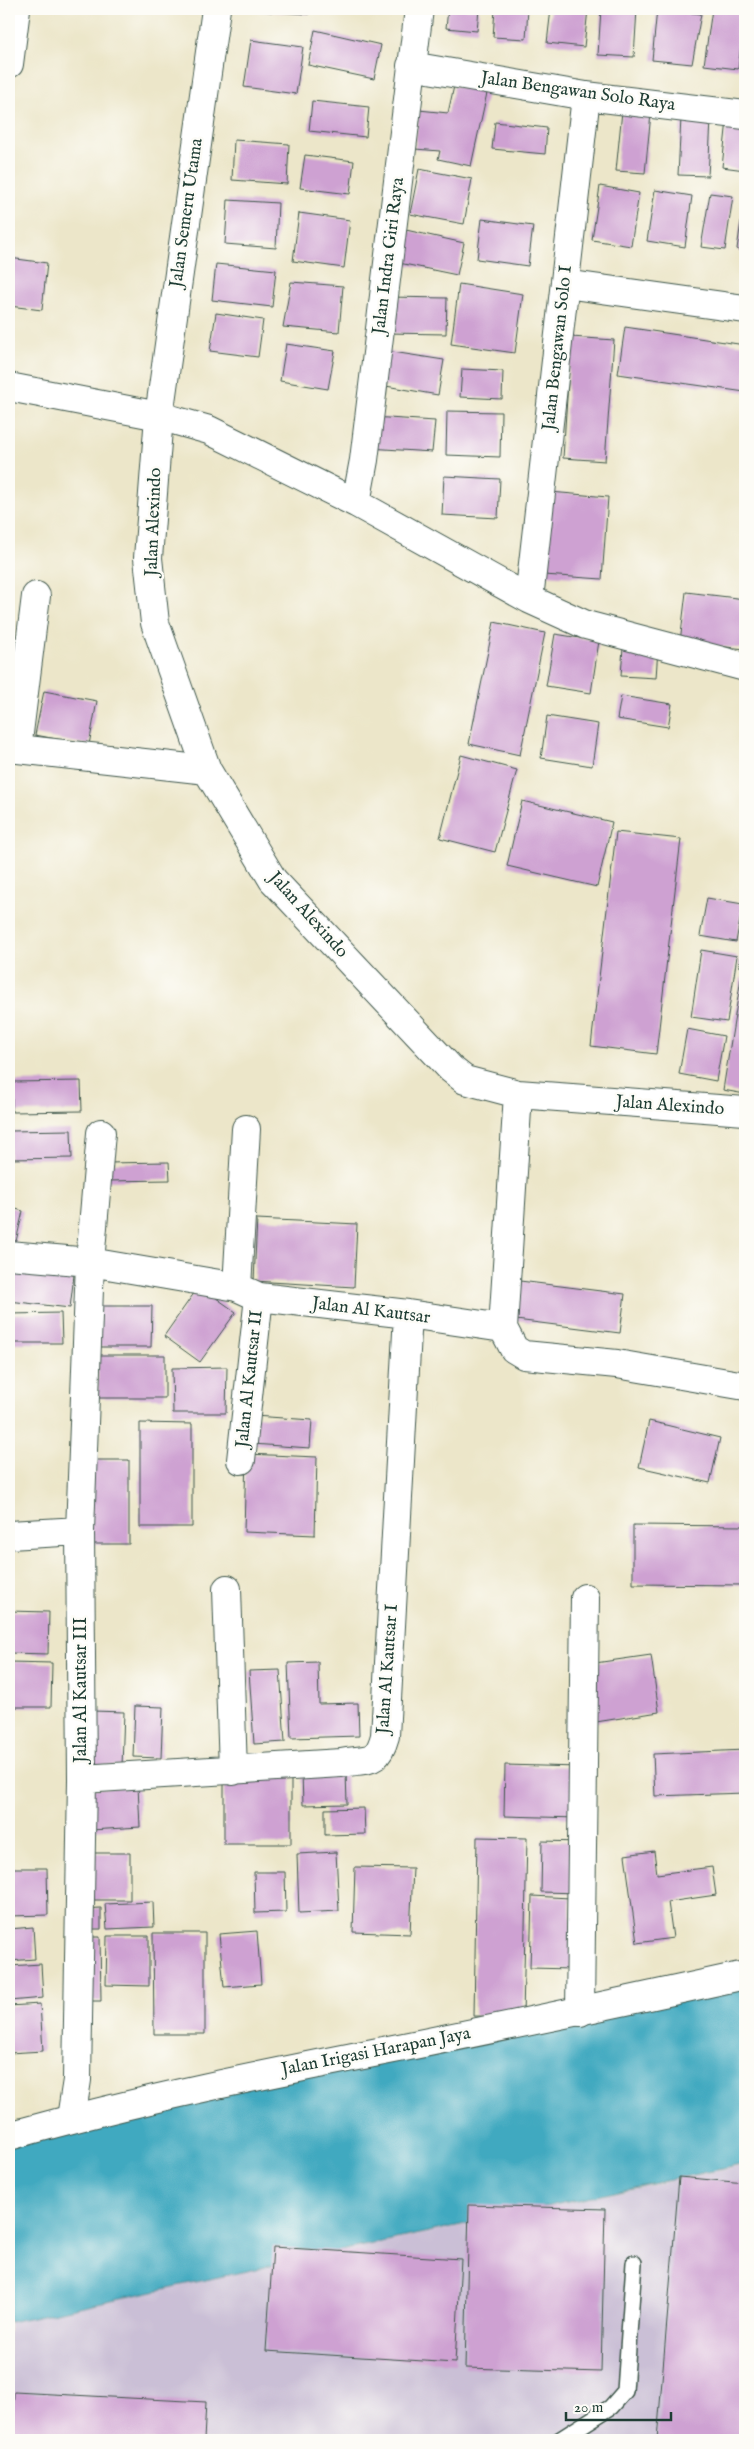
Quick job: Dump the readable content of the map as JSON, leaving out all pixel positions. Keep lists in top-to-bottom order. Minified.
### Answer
{"streets":{"street":["Jalan Bengawan Solo Raya","Jalan Semeru Utama","Jalan Indra Giri Raya","Jalan Bengawan Solo I","Jalan Alexindo","Jalan Al Kautsar","Jalan Al Kautsar II","Jalan Al Kautsar I","Jalan Al Kautsar III","Jalan Irigasi Harapan Jaya"]},"crossings":[["Jalan Bengawan Solo Raya","Jalan Indra Giri Raya"],["Jalan Bengawan Solo Raya","Jalan Bengawan Solo I"],["Jalan Semeru Utama","Jalan Alexindo"],["Jalan Al Kautsar","Jalan Al Kautsar II"],["Jalan Al Kautsar","Jalan Al Kautsar I"],["Jalan Al Kautsar","Jalan Al Kautsar III"],["Jalan Al Kautsar I","Jalan Al Kautsar III"],["Jalan Al Kautsar III","Jalan Irigasi Harapan Jaya"]],"scale_bar":"20 m"}
